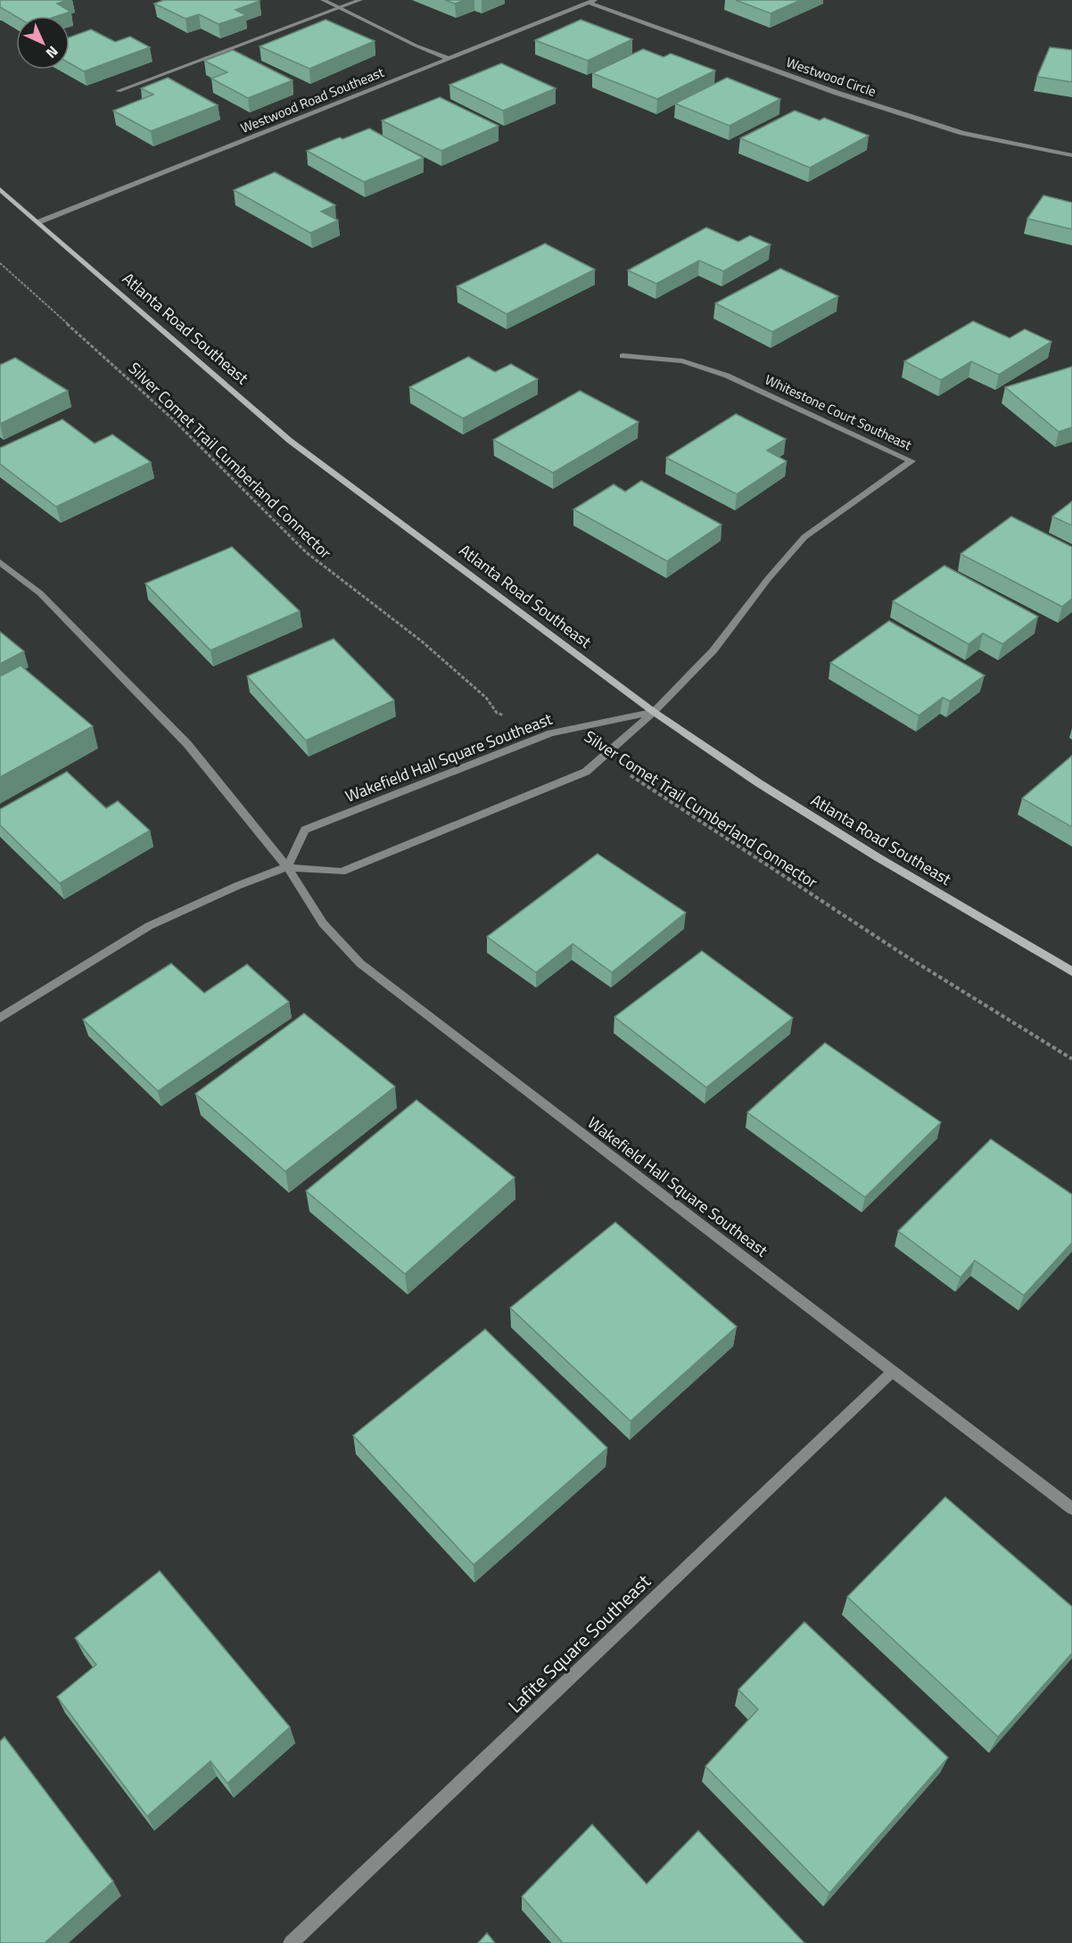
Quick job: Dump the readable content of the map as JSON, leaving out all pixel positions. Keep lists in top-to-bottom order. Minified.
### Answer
{"streets":{"main road":["Atlanta Road Southeast"],"street":["Westwood Circle","Westwood Road Southeast","Whitestone Court Southeast","Wakefield Hall Square Southeast","Lafite Square Southeast"],"path":["Silver Comet Trail Cumberland Connector"]},"crossings":[["Westwood Circle","Westwood Road Southeast"],["Westwood Road Southeast","Atlanta Road Southeast"],["Atlanta Road Southeast","Whitestone Court Southeast"],["Atlanta Road Southeast","Wakefield Hall Square Southeast"],["Whitestone Court Southeast","Wakefield Hall Square Southeast"],["Silver Comet Trail Cumberland Connector","Wakefield Hall Square Southeast"],["Wakefield Hall Square Southeast","Lafite Square Southeast"]],"north":"bottom right"}
